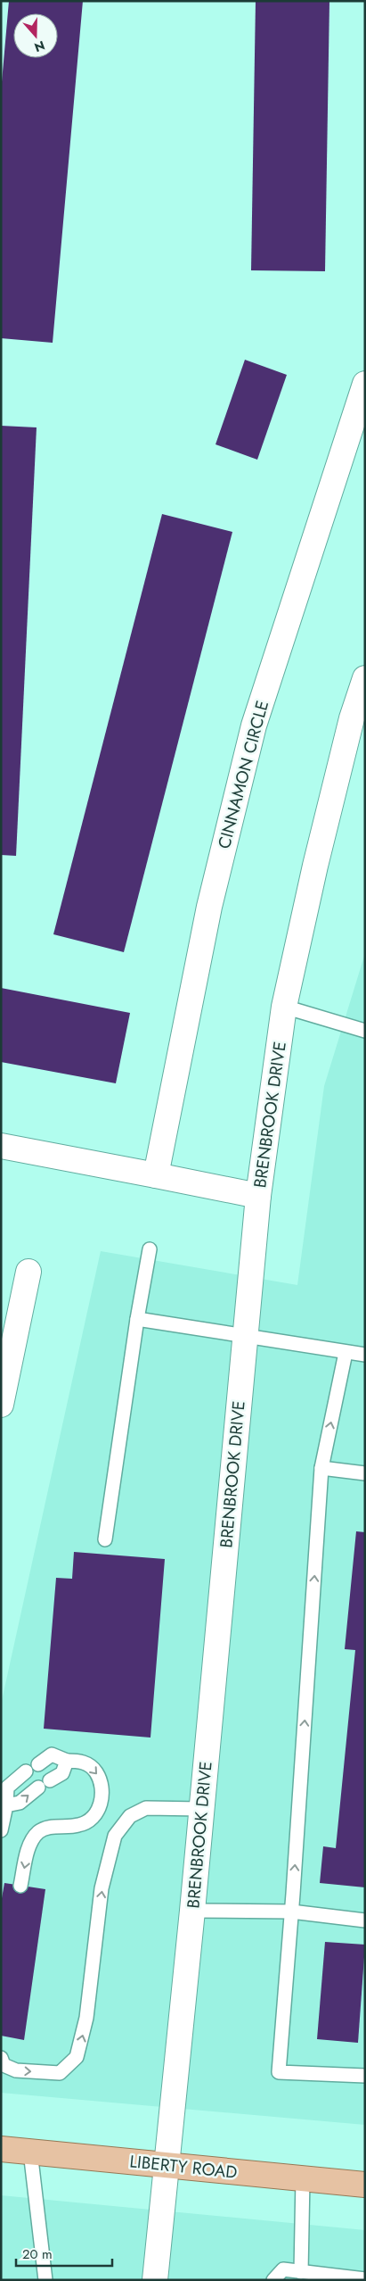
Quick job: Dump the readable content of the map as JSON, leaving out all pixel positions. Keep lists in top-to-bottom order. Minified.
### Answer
{"streets":{"main road":["LIBERTY ROAD"],"street":["CINNAMON CIRCLE","BRENBROOK DRIVE"]},"crossings":[["BRENBROOK DRIVE","LIBERTY ROAD"]],"scale_bar":"20 m","north":"bottom"}
